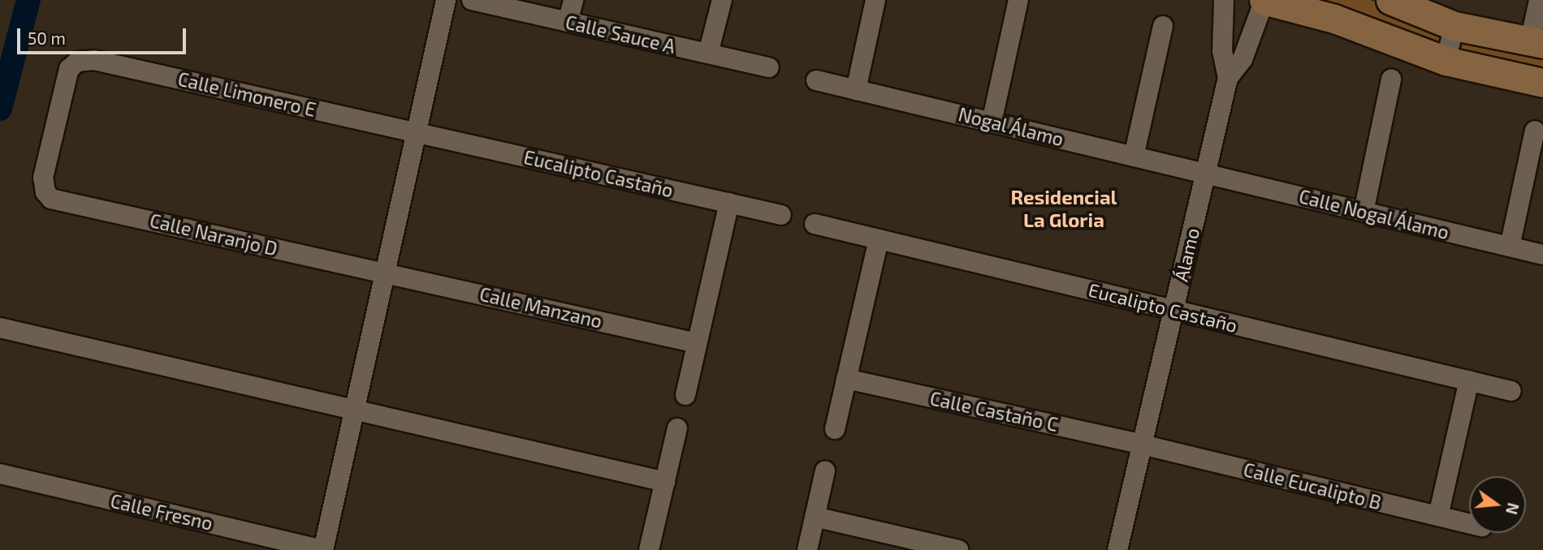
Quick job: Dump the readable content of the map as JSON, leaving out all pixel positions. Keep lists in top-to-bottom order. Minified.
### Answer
{"streets":{"street":["Calle Sauce A","Calle Limonero E","Nogal Álamo","Eucalipto Castaño","Calle Nogal Álamo","Calle Naranjo D","Álamo","Calle Manzano","Calle Castaño C","Calle Eucalipto B","Calle Fresno"]},"crossings":[["Calle Limonero E","Eucalipto Castaño"],["Calle Limonero E","Calle Naranjo D"],["Nogal Álamo","Calle Nogal Álamo"],["Nogal Álamo","Álamo"],["Eucalipto Castaño","Álamo"],["Calle Nogal Álamo","Álamo"],["Calle Naranjo D","Calle Manzano"],["Álamo","Calle Castaño C"],["Álamo","Calle Eucalipto B"],["Calle Castaño C","Calle Eucalipto B"]],"districts":["Residencial La Gloria"],"scale_bar":"50 m","north":"right"}
